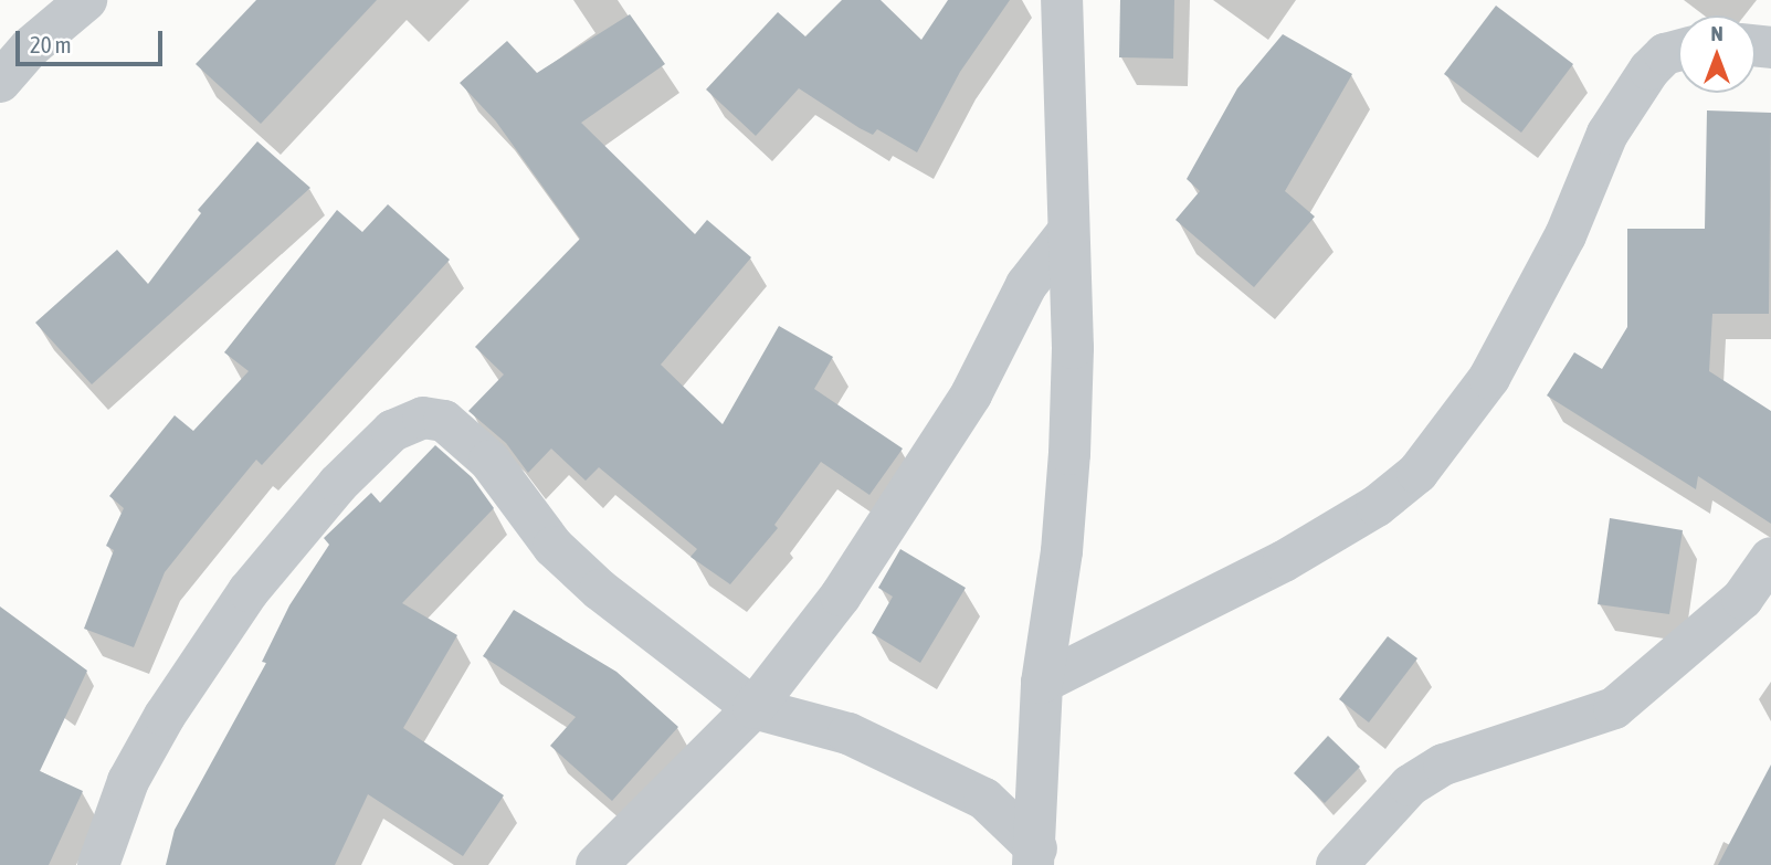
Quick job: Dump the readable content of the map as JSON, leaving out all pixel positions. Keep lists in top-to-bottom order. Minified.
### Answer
{"scale_bar":"20 m","north":"top"}
